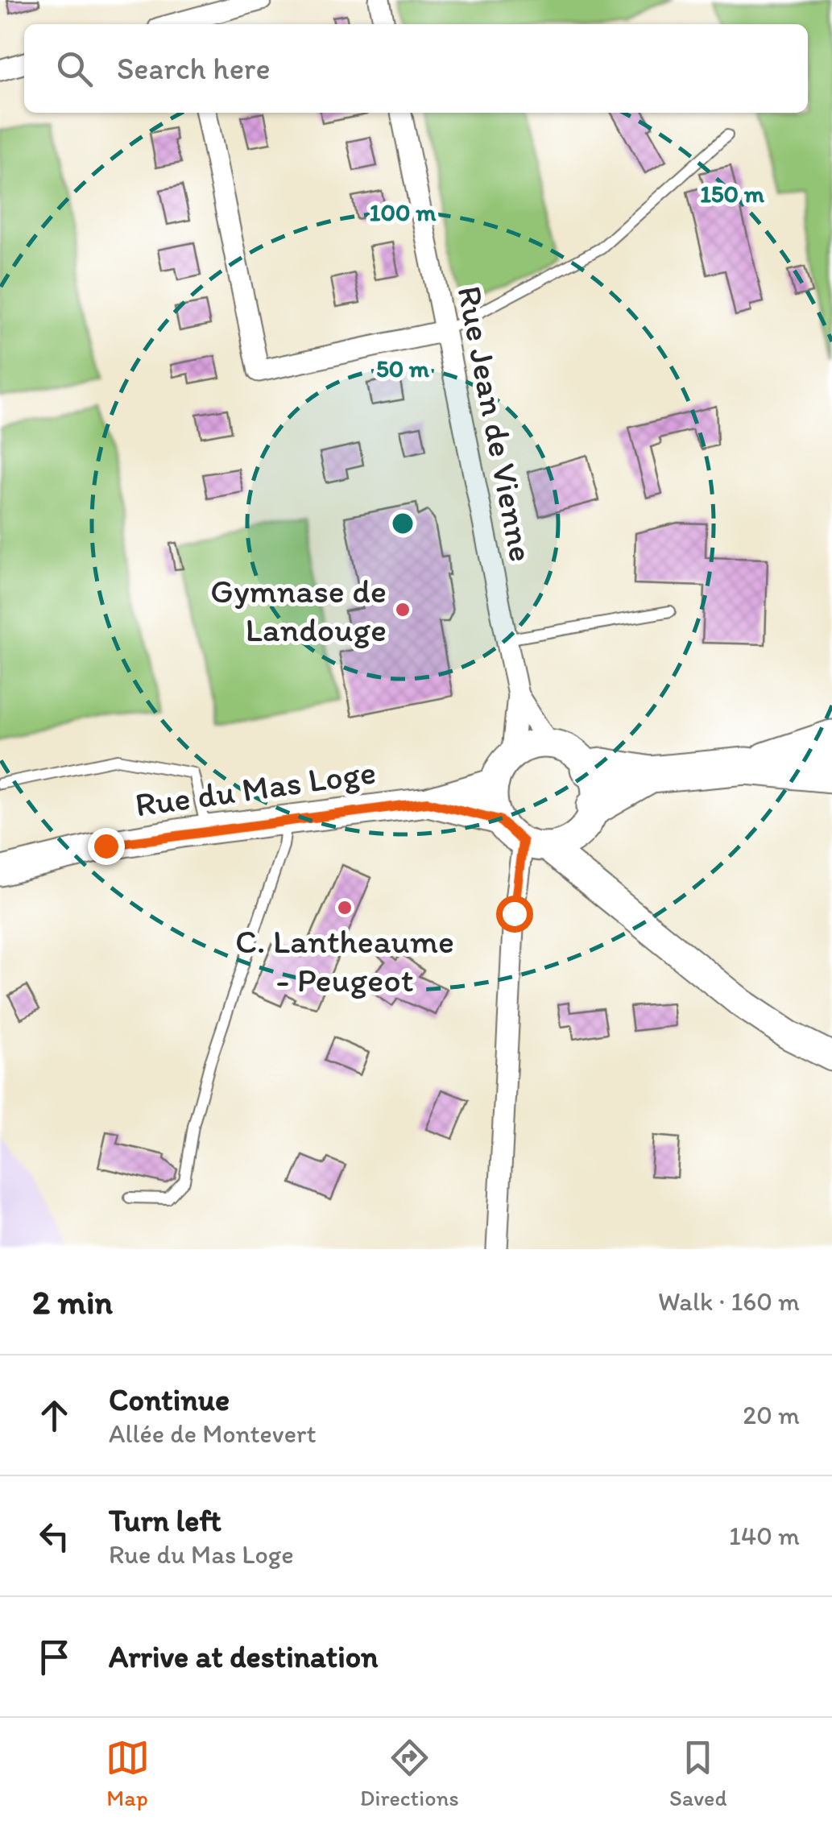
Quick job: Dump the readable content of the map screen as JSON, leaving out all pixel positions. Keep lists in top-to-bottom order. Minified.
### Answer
{"streets":{"main road":["Rue du Mas Loge"],"street":["Rue Jean de Vienne"]},"crossings":[["Rue Jean de Vienne","Rue du Mas Loge"]],"places":["Gymnase de Landouge","C. Lantheaume - Peugeot"],"page":{"search":"Search here","heading":["2 min","Walk · 160 m"],"list":[["Continue","Allée de Montevert","20 m"],["Turn left","Rue du Mas Loge","140 m"],"Arrive at destination"],"nav":["Map","Directions","Saved"]},"rings":["150 m","100 m","50 m"]}
